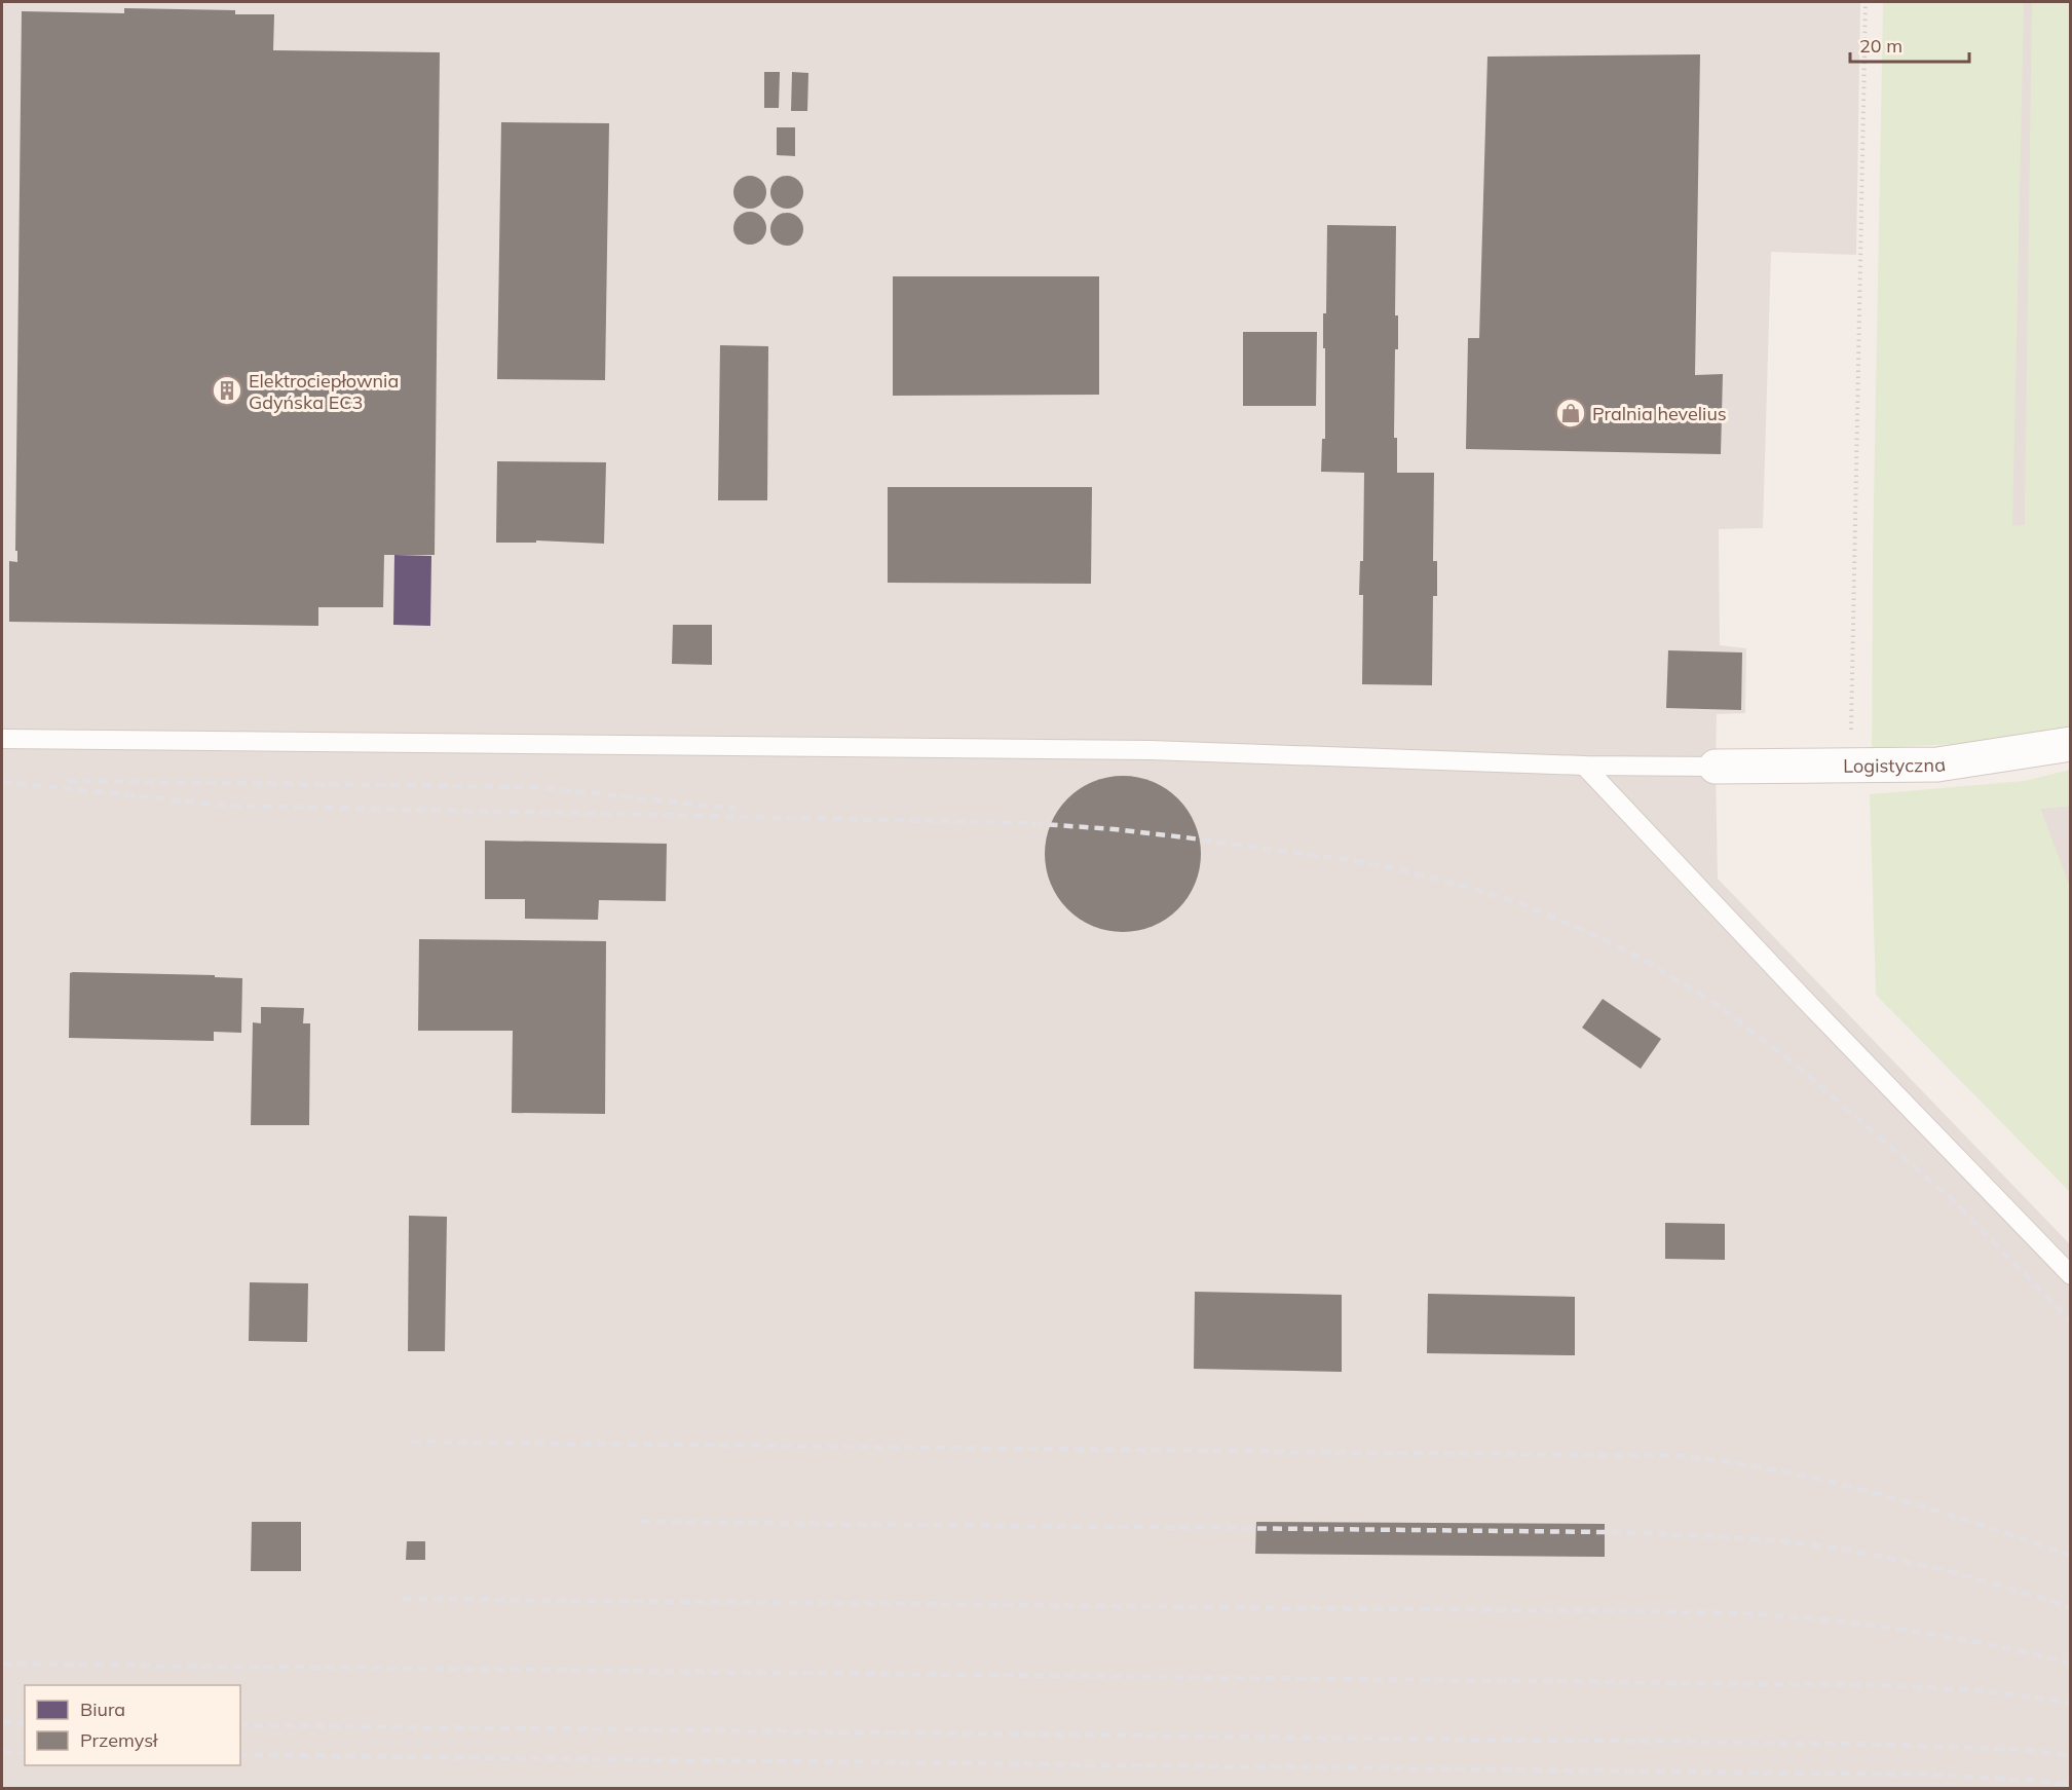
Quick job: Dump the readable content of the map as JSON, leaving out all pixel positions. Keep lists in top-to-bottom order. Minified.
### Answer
{"streets":{"street":["Logistyczna"]},"places":{"building":["Elektrociepłownia Gdyńska EC3"],"shop":["Pralnia hevelius"]},"legend":["Biura","Przemysł"],"scale_bar":"20 m"}
